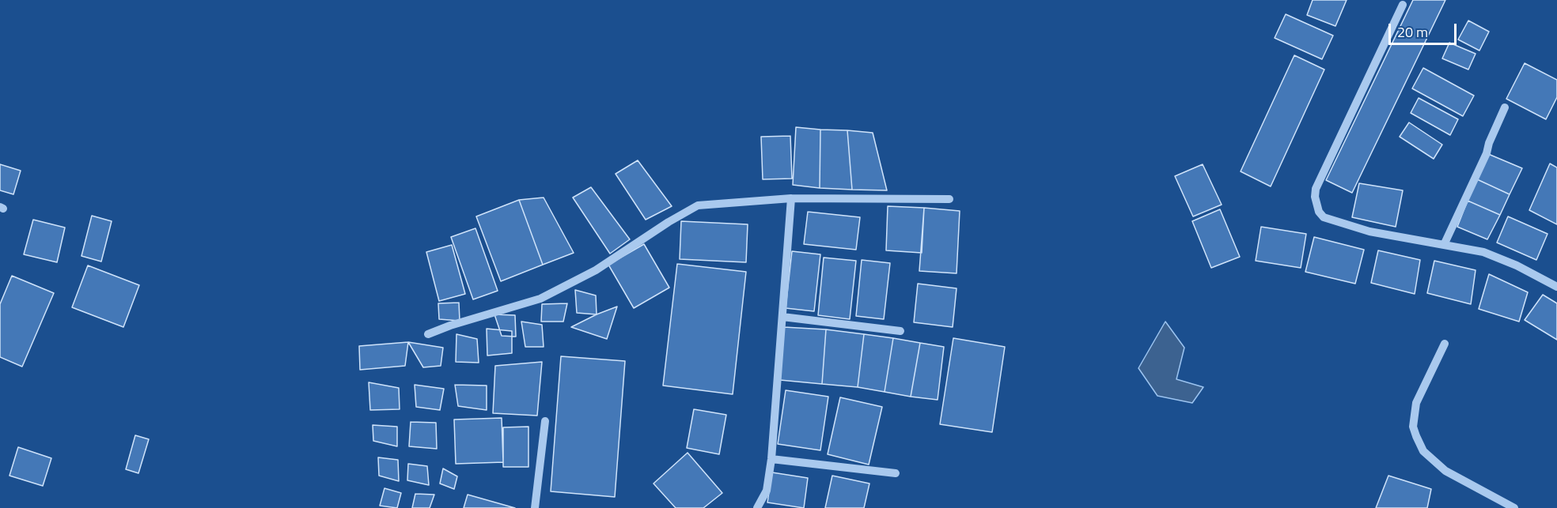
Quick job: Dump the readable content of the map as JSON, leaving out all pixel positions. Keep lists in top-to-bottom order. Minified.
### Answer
{"scale_bar":"20 m"}
